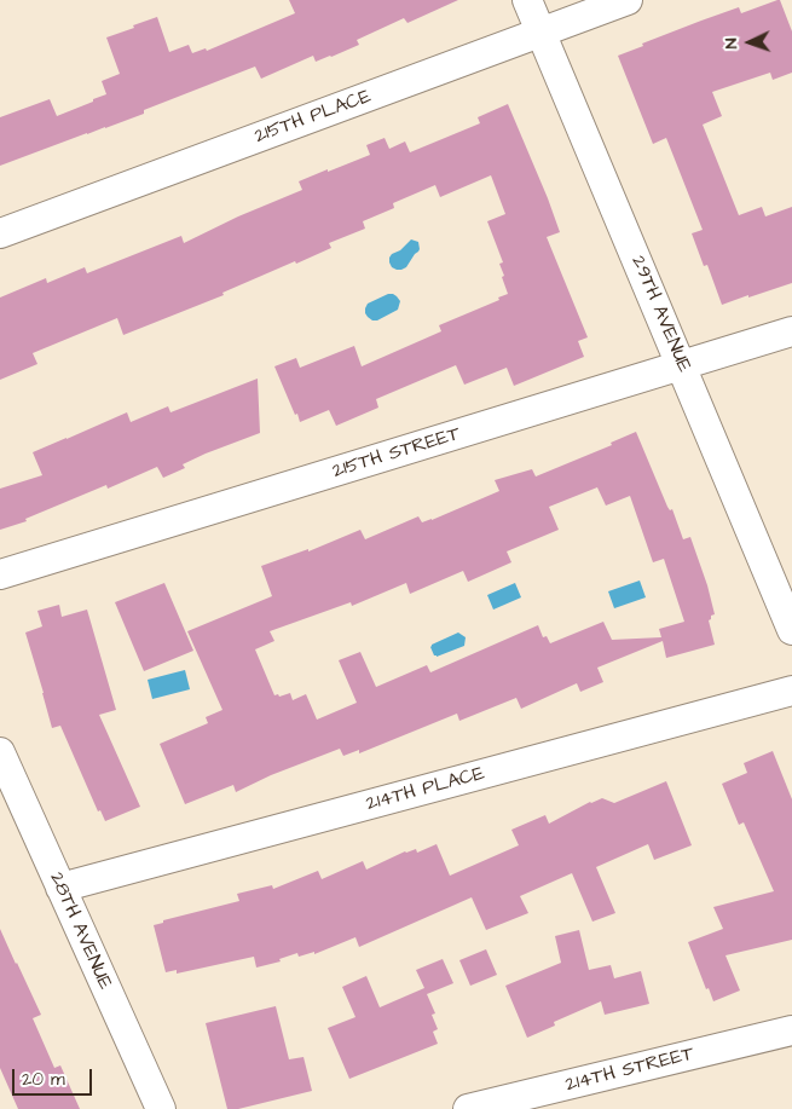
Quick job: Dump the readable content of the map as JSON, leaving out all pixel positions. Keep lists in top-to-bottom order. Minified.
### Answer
{"streets":{"street":["215TH PLACE","29TH AVENUE","215TH STREET","214TH PLACE","28TH AVENUE","214TH STREET"]},"crossings":[["215TH PLACE","29TH AVENUE"],["29TH AVENUE","215TH STREET"],["214TH PLACE","28TH AVENUE"]],"scale_bar":"20 m","north":"left"}
